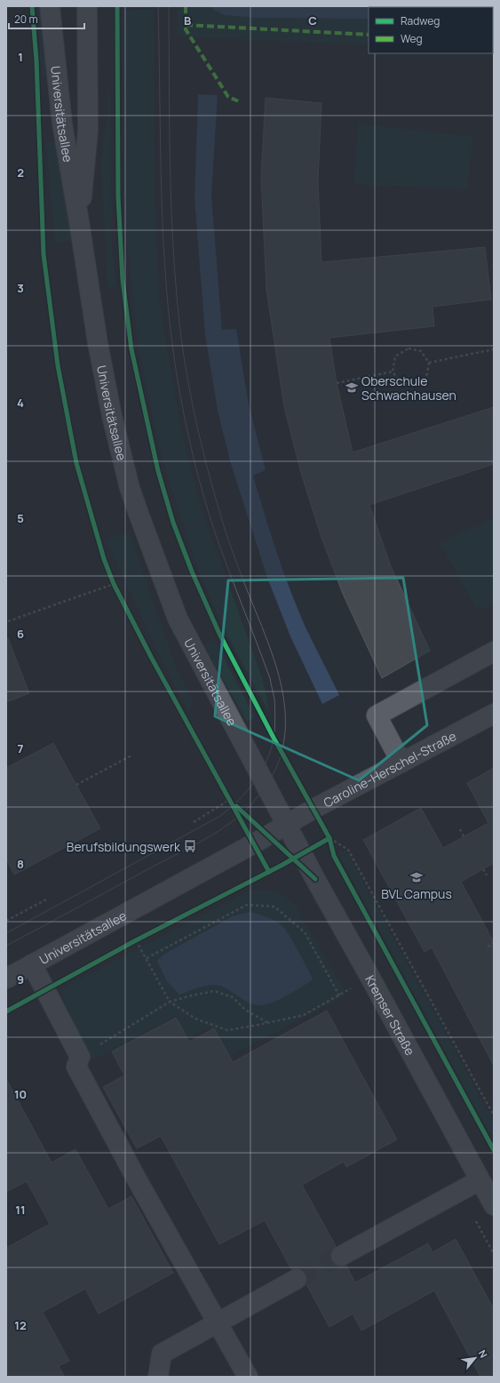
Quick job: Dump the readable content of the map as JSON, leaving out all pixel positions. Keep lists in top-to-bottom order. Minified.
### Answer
{"streets":{"street":["Universitätsallee","Caroline-Herschel-Straße","Kremser Straße"]},"crossings":[["Universitätsallee","Caroline-Herschel-Straße"],["Universitätsallee","Kremser Straße"],["Caroline-Herschel-Straße","Kremser Straße"]],"places":{"school or university":["Oberschule Schwachhausen","BVL Campus"],"bus stop":["Berufsbildungswerk"]},"legend":["Radweg","Weg"],"scale_bar":"20 m","north":"top right","grid":{"columns":["B","C"],"rows":["1","2","3","4","5","6","7","8","9","10","11","12"]}}
